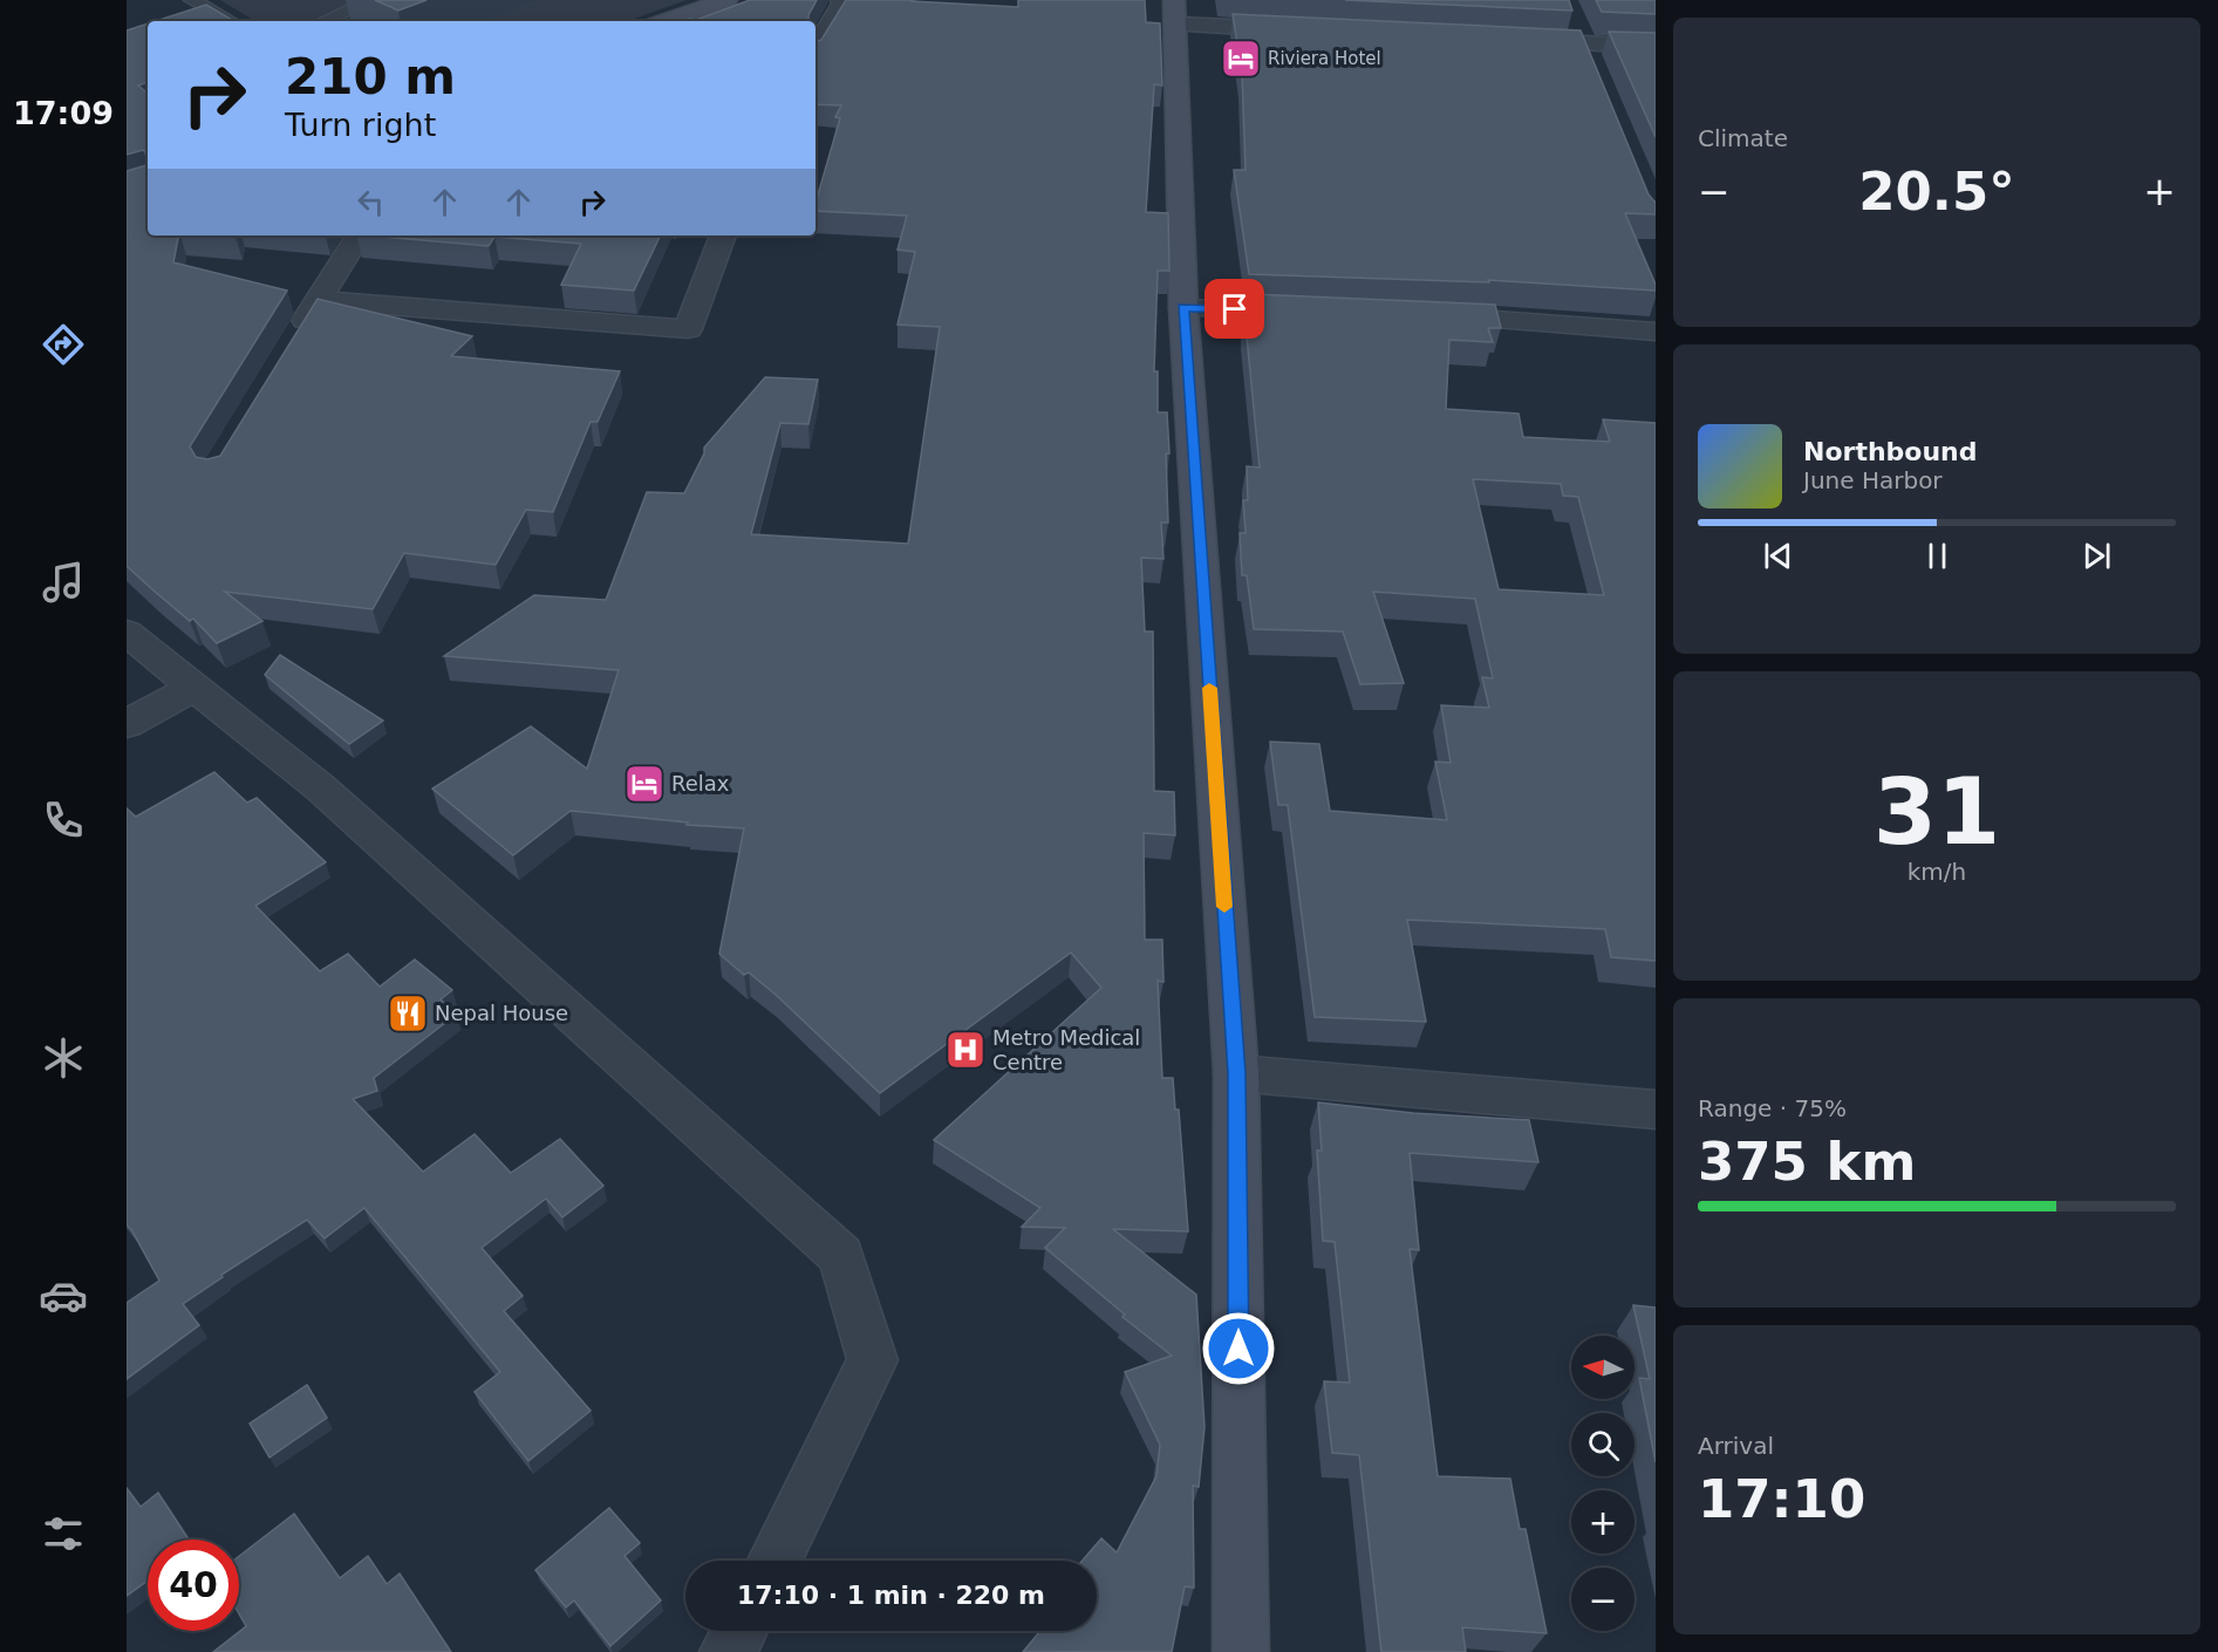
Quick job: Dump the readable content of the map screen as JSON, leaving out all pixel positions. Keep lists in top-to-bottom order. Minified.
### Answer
{"places":{"hotel":["Riviera Hotel","Relax"],"restaurant":["Nepal House"],"hospital":["Metro Medical Centre"]},"north":"left","page":{"tabs":"17:09","tile":["Climate",["31","km/h"],["Range · 75%","375 km"],["Arrival","17:10"]],"turn":["210 m","Turn right"],"heat":["−","20.5°","+"],"song":["Northbound","June Harbor"],"map_buttons":["+","−"],"limit":"40","trip":"17:10 · 1 min · 220 m"}}
